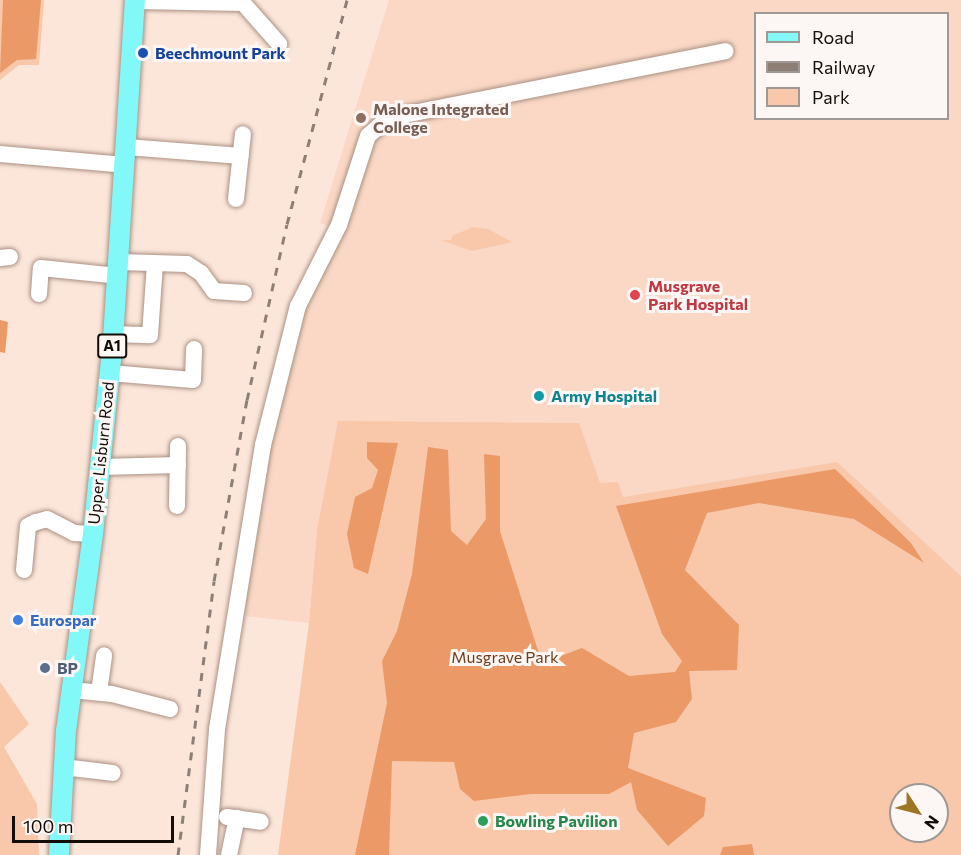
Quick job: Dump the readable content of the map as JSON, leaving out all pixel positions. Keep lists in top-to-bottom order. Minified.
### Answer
{"streets":{"main road":["A1","Upper Lisburn Road"]},"crossings":[["A1","Upper Lisburn Road"]],"parks":["Musgrave Park"],"places":["Beechmount Park","Malone Integrated College","Musgrave Park Hospital","Army Hospital","Eurospar","BP","Bowling Pavilion"],"legend":["Road","Railway","Park"],"scale_bar":"100 m","north":"bottom right"}
